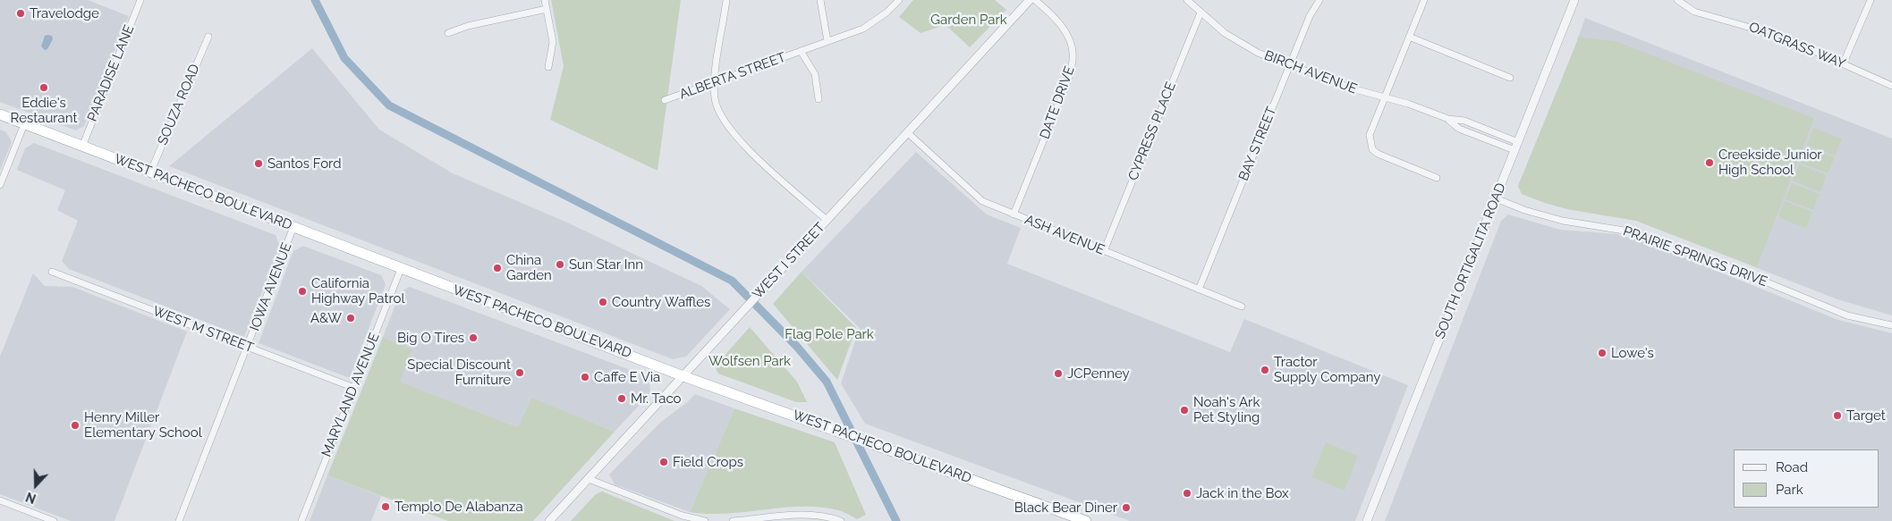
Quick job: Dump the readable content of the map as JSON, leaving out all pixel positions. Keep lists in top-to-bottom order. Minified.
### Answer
{"streets":{"highway":["WEST PACHECO BOULEVARD"],"street":["OATGRASS WAY","BIRCH AVENUE","PARADISE LANE","ALBERTA STREET","DATE DRIVE","SOUZA ROAD","CYPRESS PLACE","BAY STREET","ASH AVENUE","PRAIRIE SPRINGS DRIVE","WEST I STREET","SOUTH ORTIGALITA ROAD","IOWA AVENUE","WEST M STREET","MARYLAND AVENUE"]},"crossings":[["BIRCH AVENUE","CYPRESS PLACE"],["BIRCH AVENUE","BAY STREET"],["BIRCH AVENUE","SOUTH ORTIGALITA ROAD"],["PARADISE LANE","WEST PACHECO BOULEVARD"],["DATE DRIVE","ASH AVENUE"],["SOUZA ROAD","WEST PACHECO BOULEVARD"],["CYPRESS PLACE","ASH AVENUE"],["BAY STREET","ASH AVENUE"],["WEST PACHECO BOULEVARD","WEST I STREET"],["WEST PACHECO BOULEVARD","IOWA AVENUE"],["WEST PACHECO BOULEVARD","MARYLAND AVENUE"],["ASH AVENUE","WEST I STREET"],["PRAIRIE SPRINGS DRIVE","SOUTH ORTIGALITA ROAD"],["IOWA AVENUE","WEST M STREET"],["WEST M STREET","MARYLAND AVENUE"]],"parks":["Garden Park","Flag Pole Park","Wolfsen Park"],"places":["Travelodge","Eddie's Restaurant","Creekside Junior High School","Santos Ford","Sun Star Inn","China Garden","California Highway Patrol","Country Waffles","A&W","Big O Tires","Lowe's","Tractor Supply Company","Special Discount Furniture","JCPenney","Caffe E Via","Mr. Taco","Noah's Ark Pet Styling","Target","Henry Miller Elementary School","Field Crops","Jack in the Box","Templo De Alabanza","Black Bear Diner"],"legend":["Road","Park"],"north":"bottom"}
